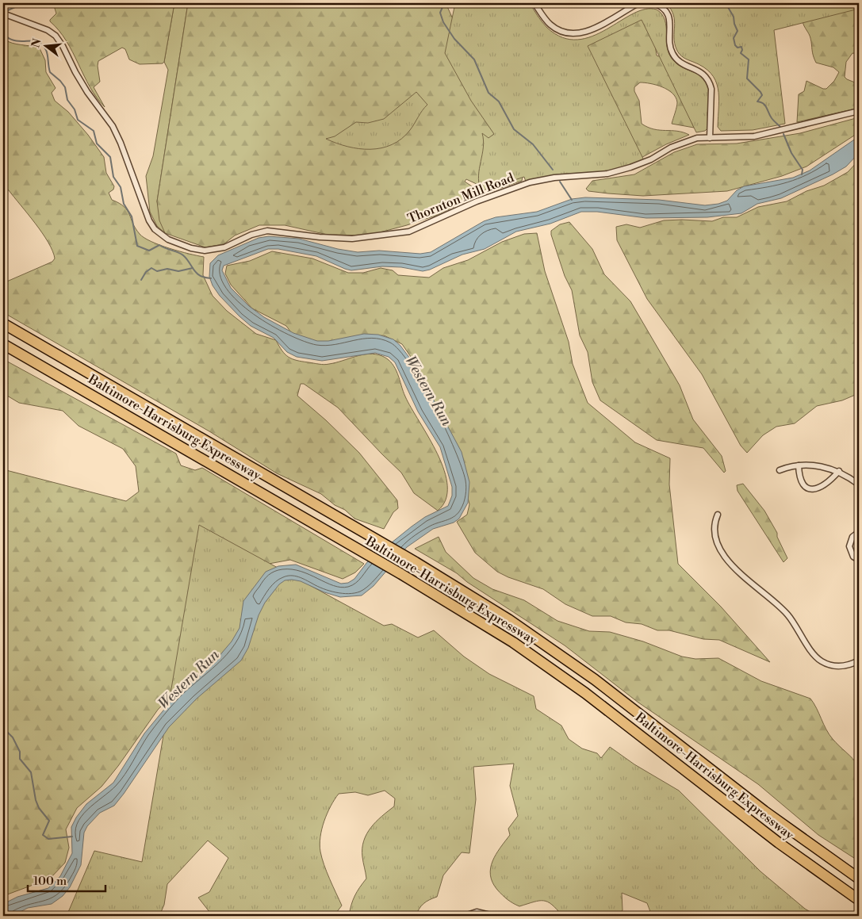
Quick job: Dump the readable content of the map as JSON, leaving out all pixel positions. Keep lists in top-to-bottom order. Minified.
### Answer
{"streets":{"highway":["Baltimore-Harrisburg Expressway"],"street":["Thornton Mill Road"]},"water":["Western Run"],"scale_bar":"100 m","north":"left"}
